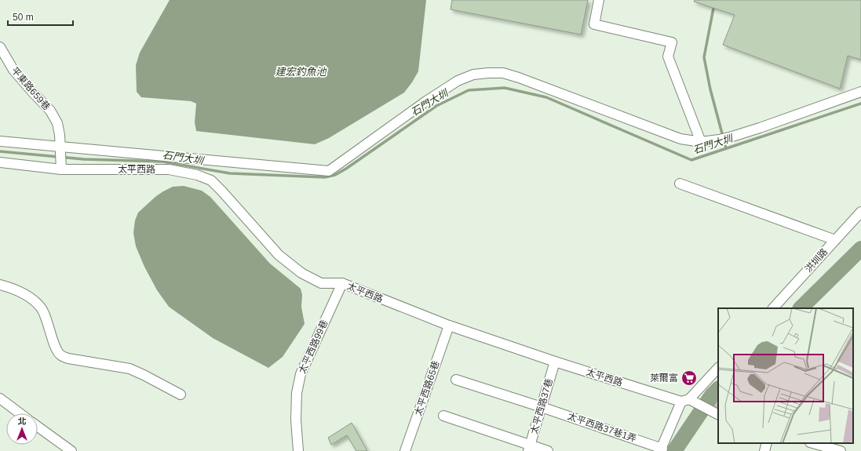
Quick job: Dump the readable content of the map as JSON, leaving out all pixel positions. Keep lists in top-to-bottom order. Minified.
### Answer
{"streets":{"street":["平東路659巷","太平西路","洪圳路","太平西路99巷","太平西路65巷","太平西路37巷","太平西路37巷1弄"]},"crossings":[["平東路659巷","太平西路"],["太平西路","太平西路99巷"],["太平西路","太平西路65巷"],["太平西路","太平西路37巷"],["太平西路37巷","太平西路37巷1弄"]],"water":["建宏釣魚池","石門大圳"],"places":{"supermarket":["萊爾富"]},"scale_bar":"50 m","north":"top"}
